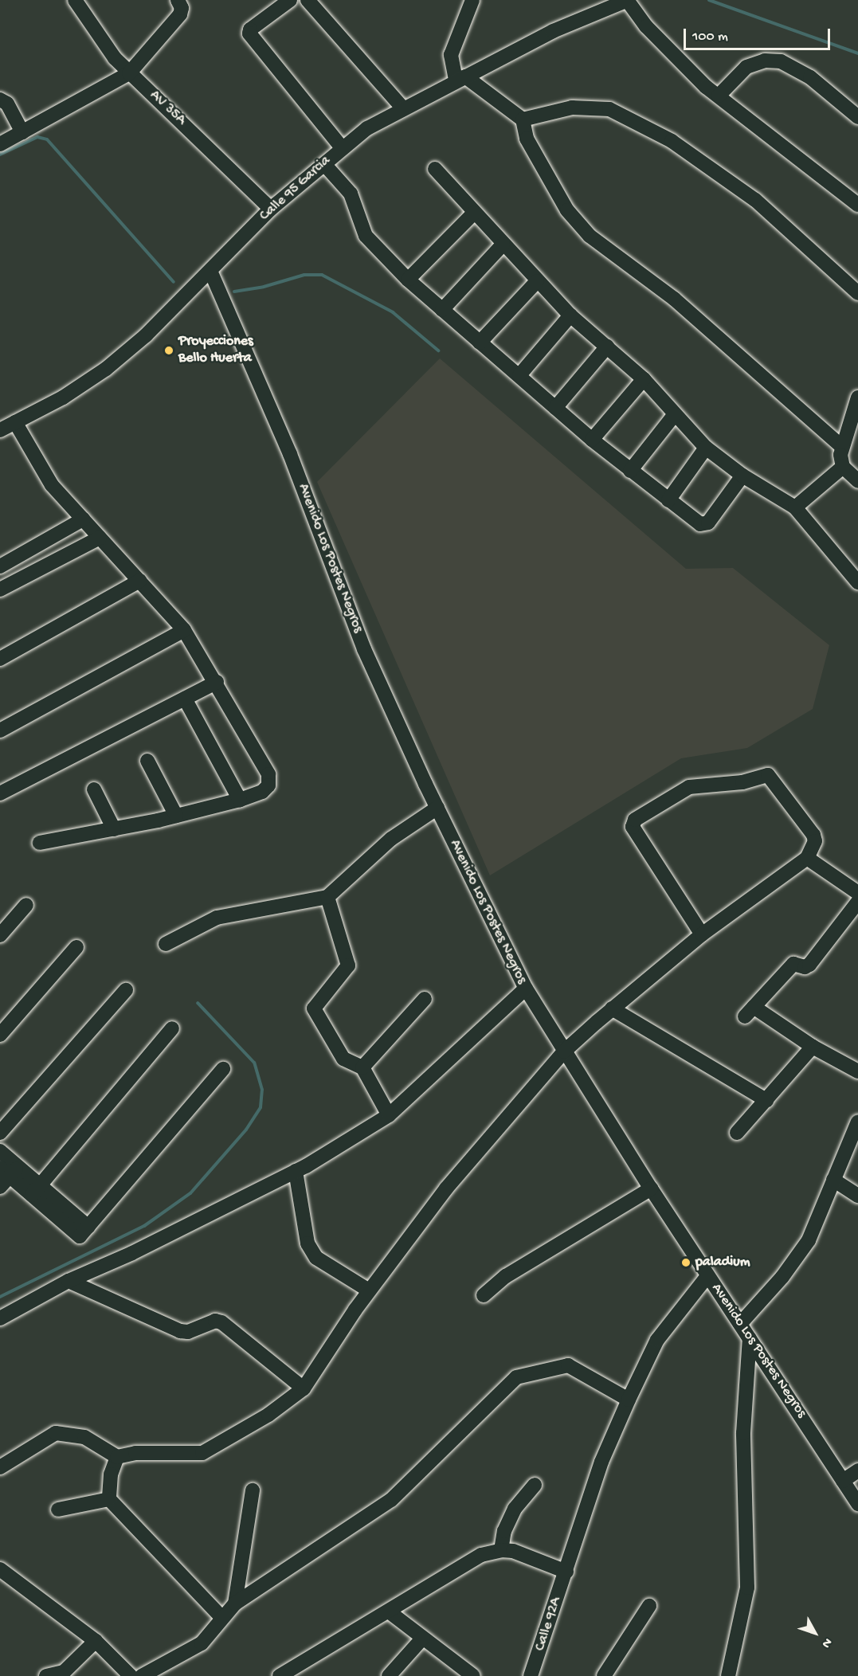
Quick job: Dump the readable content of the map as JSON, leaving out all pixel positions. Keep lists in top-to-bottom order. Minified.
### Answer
{"streets":{"street":["AV 35A","Calle 95 Garcia","Avenido Los Postes Negros","Calle 92A"]},"crossings":[["AV 35A","Calle 95 Garcia"],["Calle 95 Garcia","Avenido Los Postes Negros"],["Avenido Los Postes Negros","Calle 92A"]],"places":["Proyecciones Bello Huerta","paladium"],"scale_bar":"100 m","north":"bottom right"}
